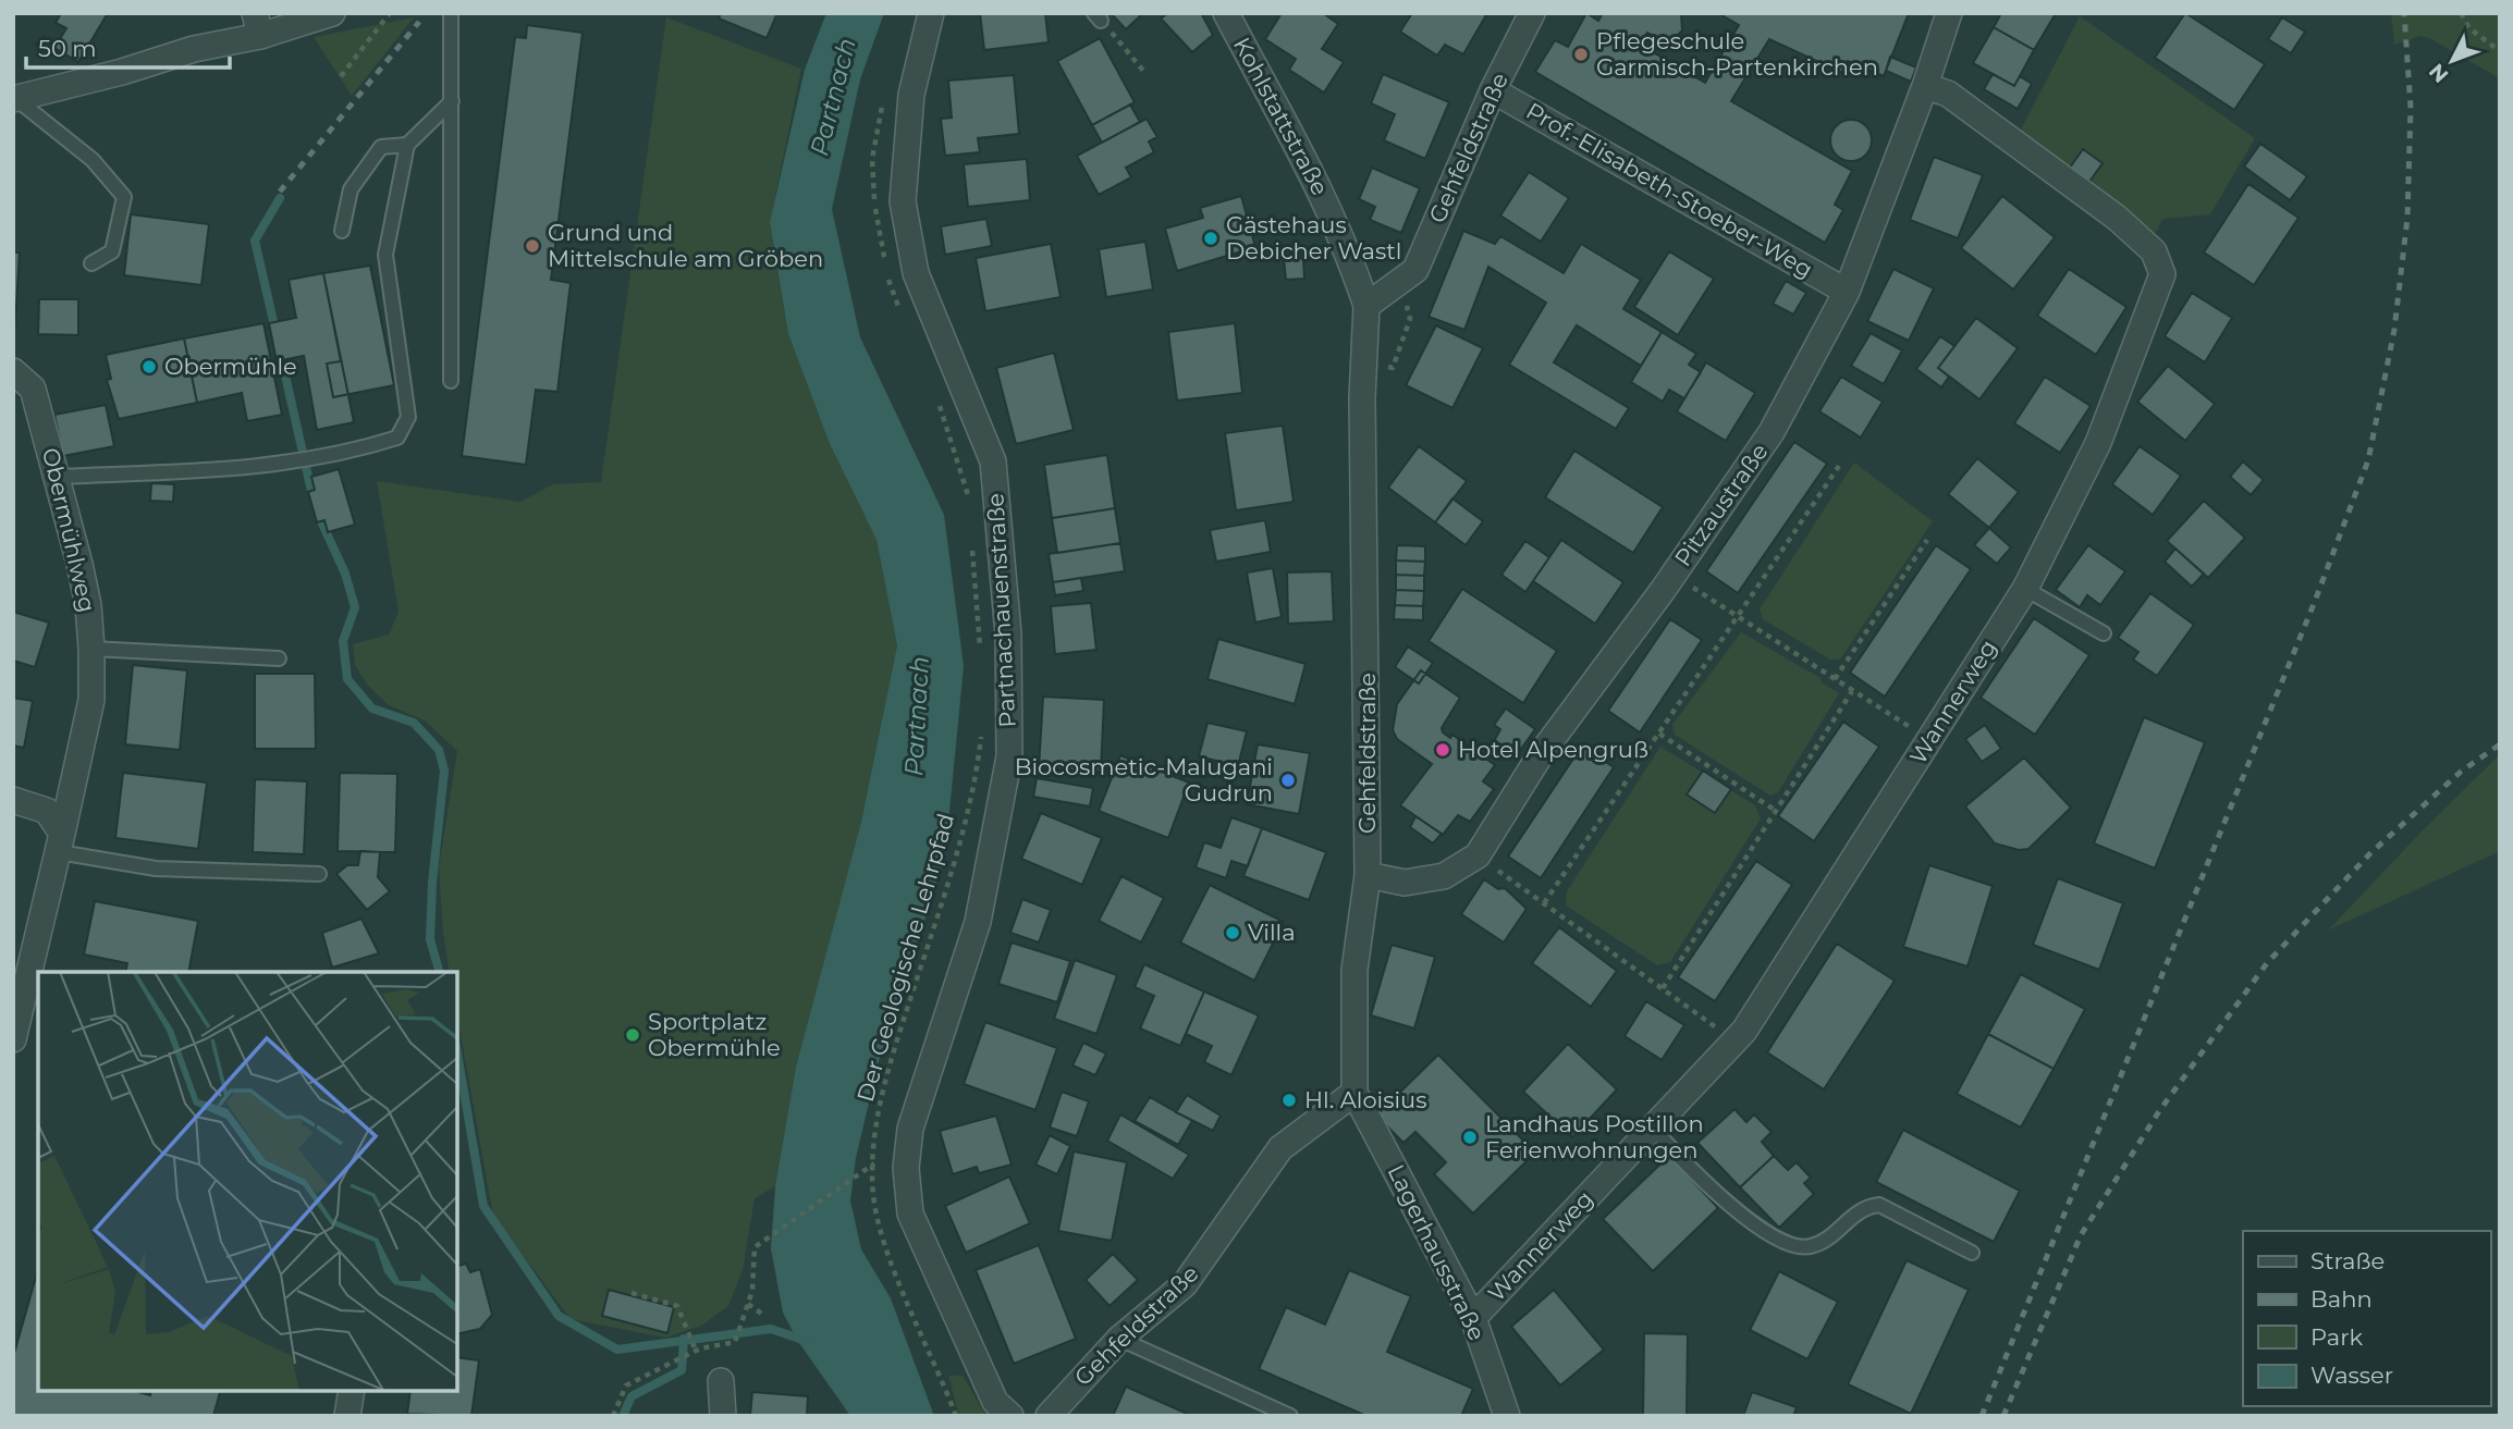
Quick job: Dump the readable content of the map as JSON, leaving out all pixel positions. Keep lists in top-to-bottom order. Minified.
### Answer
{"streets":{"street":["Kohlstattstraße","Gehfeldstraße","Prof.-Elisabeth-Stoeber-Weg","Pitzaustraße","Obermühlweg","Partnachauenstraße","Wannerweg","Lagerhausstraße"],"path":["Der Geologische Lehrpfad"]},"crossings":[["Kohlstattstraße","Gehfeldstraße"],["Gehfeldstraße","Prof.-Elisabeth-Stoeber-Weg"],["Gehfeldstraße","Pitzaustraße"],["Gehfeldstraße","Lagerhausstraße"],["Prof.-Elisabeth-Stoeber-Weg","Pitzaustraße"],["Pitzaustraße","Wannerweg"],["Wannerweg","Lagerhausstraße"]],"water":["Partnach"],"places":["Pflegeschule Garmisch-Partenkirchen","Gästehaus Debicher Wastl","Grund und Mittelschule am Gröben","Obermühle","Hotel Alpengruß","Biocosmetic-Malugani Gudrun","Villa","Sportplatz Obermühle","Hl. Aloisius","Landhaus Postillon Ferienwohnungen"],"legend":["Straße","Bahn","Park","Wasser"],"scale_bar":"50 m","north":"bottom left"}
